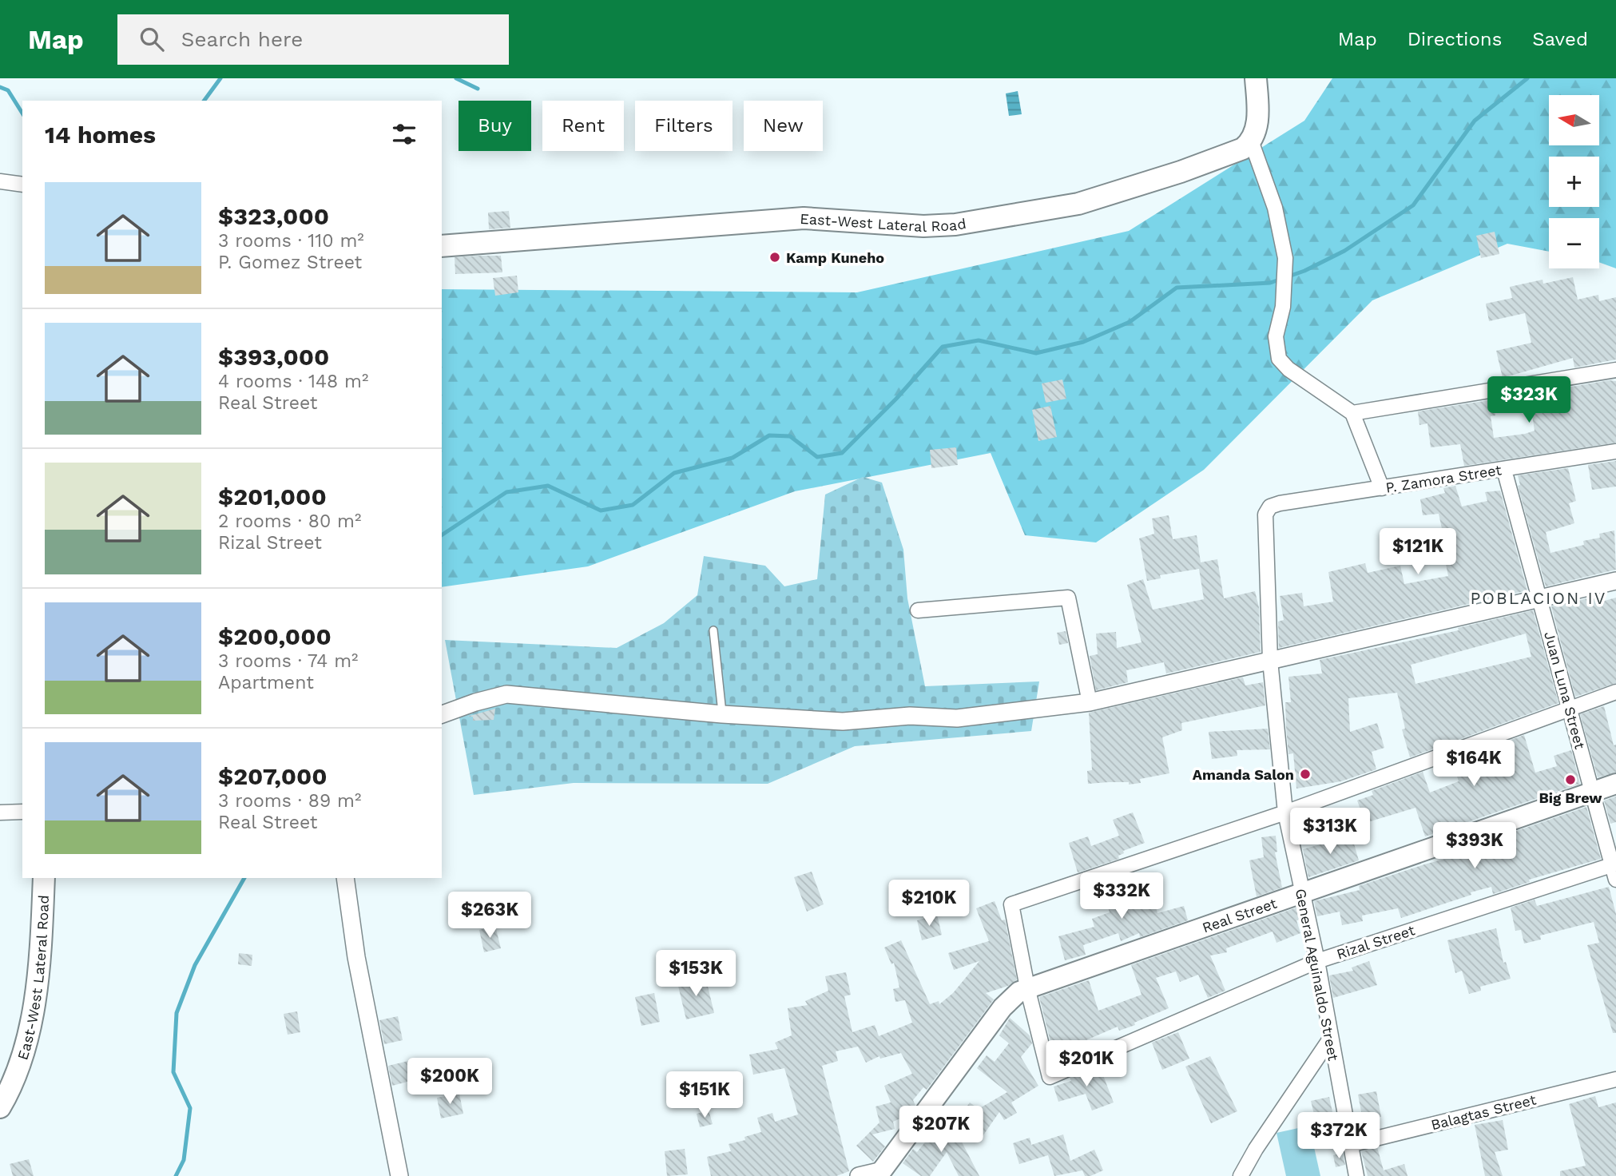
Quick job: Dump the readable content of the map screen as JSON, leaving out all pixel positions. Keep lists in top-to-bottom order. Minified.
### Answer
{"streets":{"main road":["East-West Lateral Road","Real Street"],"street":["P. Zamora Street","Juan Luna Street","Rizal Street","General Aguinaldo Street","Balagtas Street"]},"crossings":[["P. Zamora Street","Juan Luna Street"],["P. Zamora Street","General Aguinaldo Street"],["Juan Luna Street","Real Street"],["Juan Luna Street","Rizal Street"],["Real Street","Rizal Street"],["Real Street","General Aguinaldo Street"],["Rizal Street","General Aguinaldo Street"],["General Aguinaldo Street","Balagtas Street"]],"districts":["POBLACION IV"],"places":["Kamp Kuneho","Amanda Salon","Big Brew"],"north":"left","page":{"header":"Map","search":"Search here","nav":["Map","Directions","Saved"],"map_buttons":["+","−"],"chip":["Buy","Rent","Filters","New"],"heading":"14 homes","list":[{"name":"$323,000","note":"3 rooms · 110 m² · P. Gomez Street"},{"name":"$393,000","note":"4 rooms · 148 m² · Real Street"},{"name":"$201,000","note":"2 rooms · 80 m² · Rizal Street"},{"name":"$200,000","note":"3 rooms · 74 m² · Apartment"},{"name":"$207,000","note":"3 rooms · 89 m² · Real Street"}],"price":["$323K","$121K","$164K","$313K","$393K","$332K","$210K","$263K","$153K","$201K","$200K","$151K","$207K","$372K"]}}
